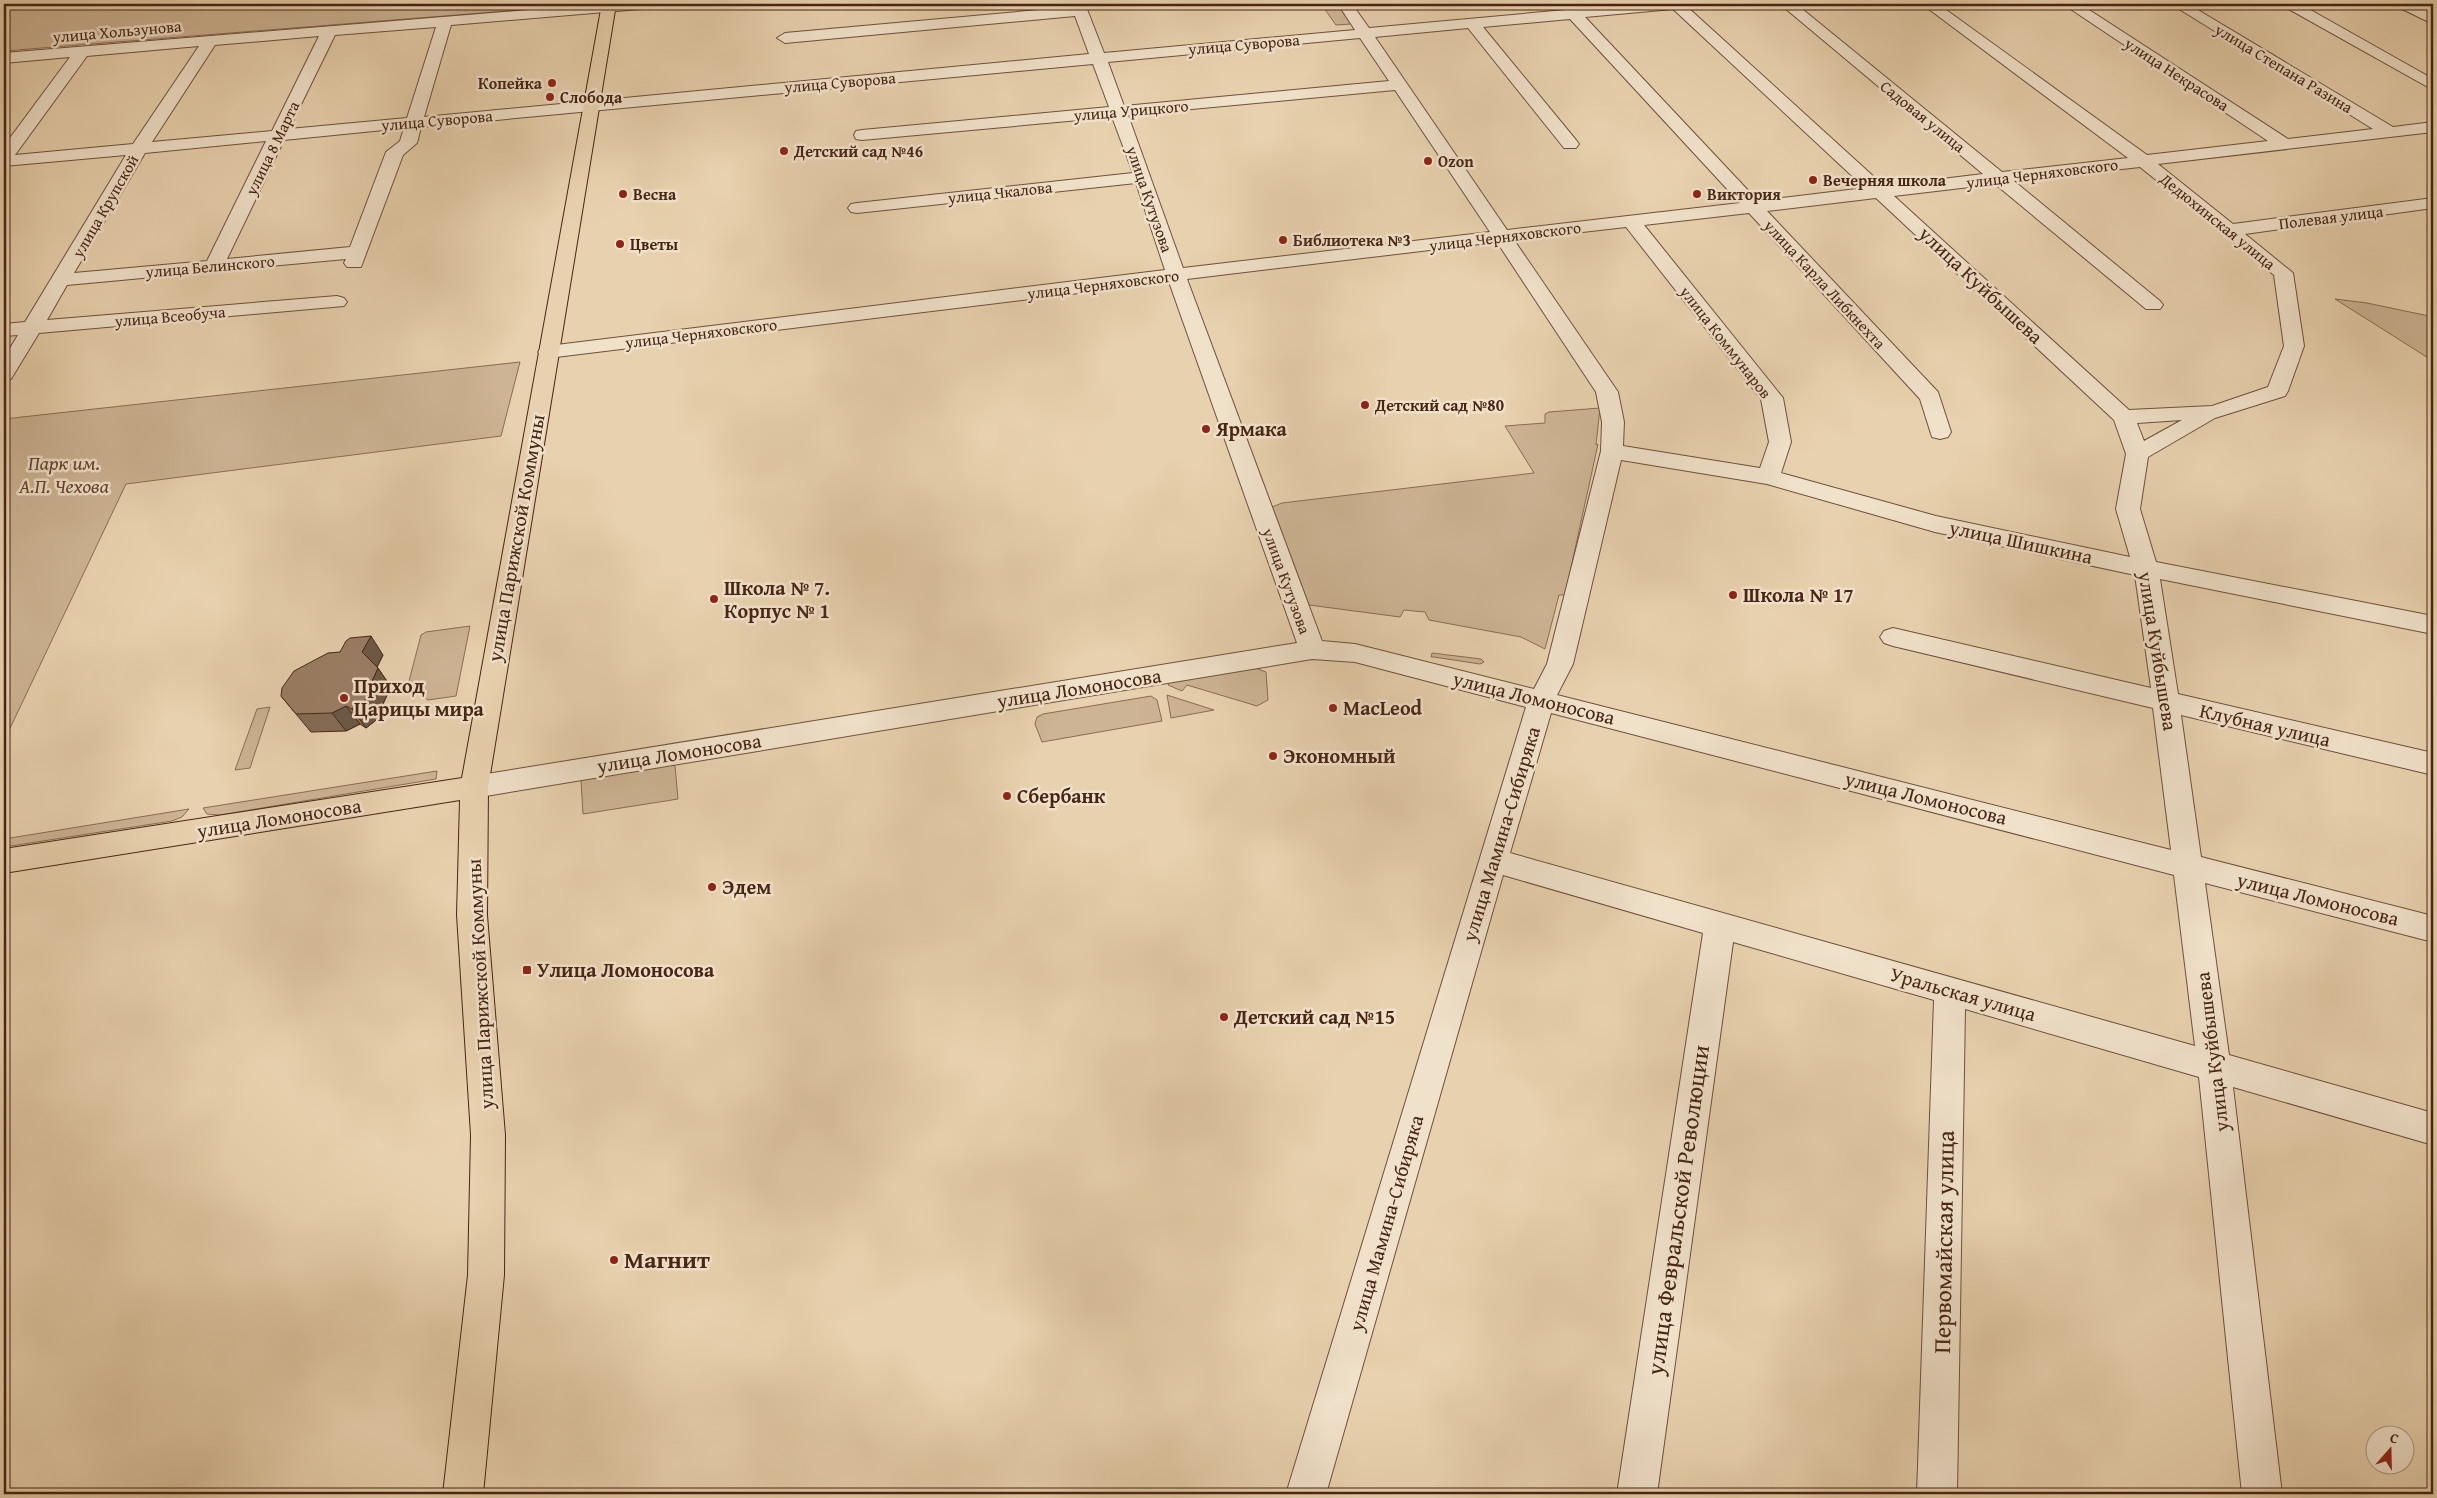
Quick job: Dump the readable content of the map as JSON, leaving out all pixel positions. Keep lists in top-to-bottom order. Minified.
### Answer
{"streets":{"main road":["улица Парижской Коммуны","улица Ломоносова"],"street":["улица Хользунова","улица Суворова","улица Степана Разина","улица Некрасова","улица Урицкого","Садовая улица","улица 8 Марта","улица Черняховского","улица Чкалова","улица Кутузова","улица Крупской","Полевая улица","Дедюхинская улица","улица Белинского","улица Карла Либкнехта","улица Куйбышева","улица Всеобуча","улица Коммунаров","улица Шишкина","Клубная улица","улица Мамина-Сибиряка","Уральская улица","улица Февральской Революции","Первомайская улица"]},"crossings":[["улица Хользунова","улица 8 Марта"],["улица Хользунова","улица Крупской"],["улица Хользунова","улица Парижской Коммуны"],["улица Суворова","улица 8 Марта"],["улица Суворова","улица Кутузова"],["улица Суворова","улица Крупской"],["улица Суворова","улица Белинского"],["улица Суворова","улица Карла Либкнехта"],["улица Суворова","улица Куйбышева"],["улица Суворова","улица Парижской Коммуны"],["улица Суворова","улица Мамина-Сибиряка"],["улица Степана Разина","улица Черняховского"],["улица Некрасова","улица Черняховского"],["улица Урицкого","улица Кутузова"],["улица Урицкого","улица Мамина-Сибиряка"],["Садовая улица","улица Черняховского"],["улица 8 Марта","улица Белинского"],["улица Черняховского","улица Кутузова"],["улица Черняховского","Дедюхинская улица"],["улица Черняховского","улица Карла Либкнехта"],["улица Черняховского","улица Куйбышева"],["улица Черняховского","улица Коммунаров"],["улица Черняховского","улица Парижской Коммуны"],["улица Черняховского","улица Мамина-Сибиряка"],["улица Чкалова","улица Кутузова"],["улица Кутузова","улица Ломоносова"],["улица Крупской","улица Белинского"],["улица Крупской","улица Всеобуча"],["Полевая улица","Дедюхинская улица"],["Дедюхинская улица","улица Куйбышева"],["улица Куйбышева","улица Шишкина"],["улица Куйбышева","улица Ломоносова"],["улица Куйбышева","Клубная улица"],["улица Куйбышева","Уральская улица"],["улица Коммунаров","улица Шишкина"],["улица Парижской Коммуны","улица Ломоносова"],["улица Шишкина","улица Мамина-Сибиряка"],["улица Ломоносова","улица Мамина-Сибиряка"],["улица Мамина-Сибиряка","Уральская улица"],["Уральская улица","улица Февральской Революции"],["Уральская улица","Первомайская улица"]],"parks":["Парк им. А.П. Чехова"],"places":{"other":["Копейка","Слобода","Детский сад №46","Ozon","Вечерняя школа","Весна","Виктория","Библиотека №3","Цветы","Детский сад №80","Ярмака","Школа № 17","Школа № 7. Корпус № 1","Приход Царицы мира","MacLeod","Экономный","Сбербанк","Эдем","Детский сад №15","Магнит"],"transit":["Улица Ломоносова"]},"north":"top"}
